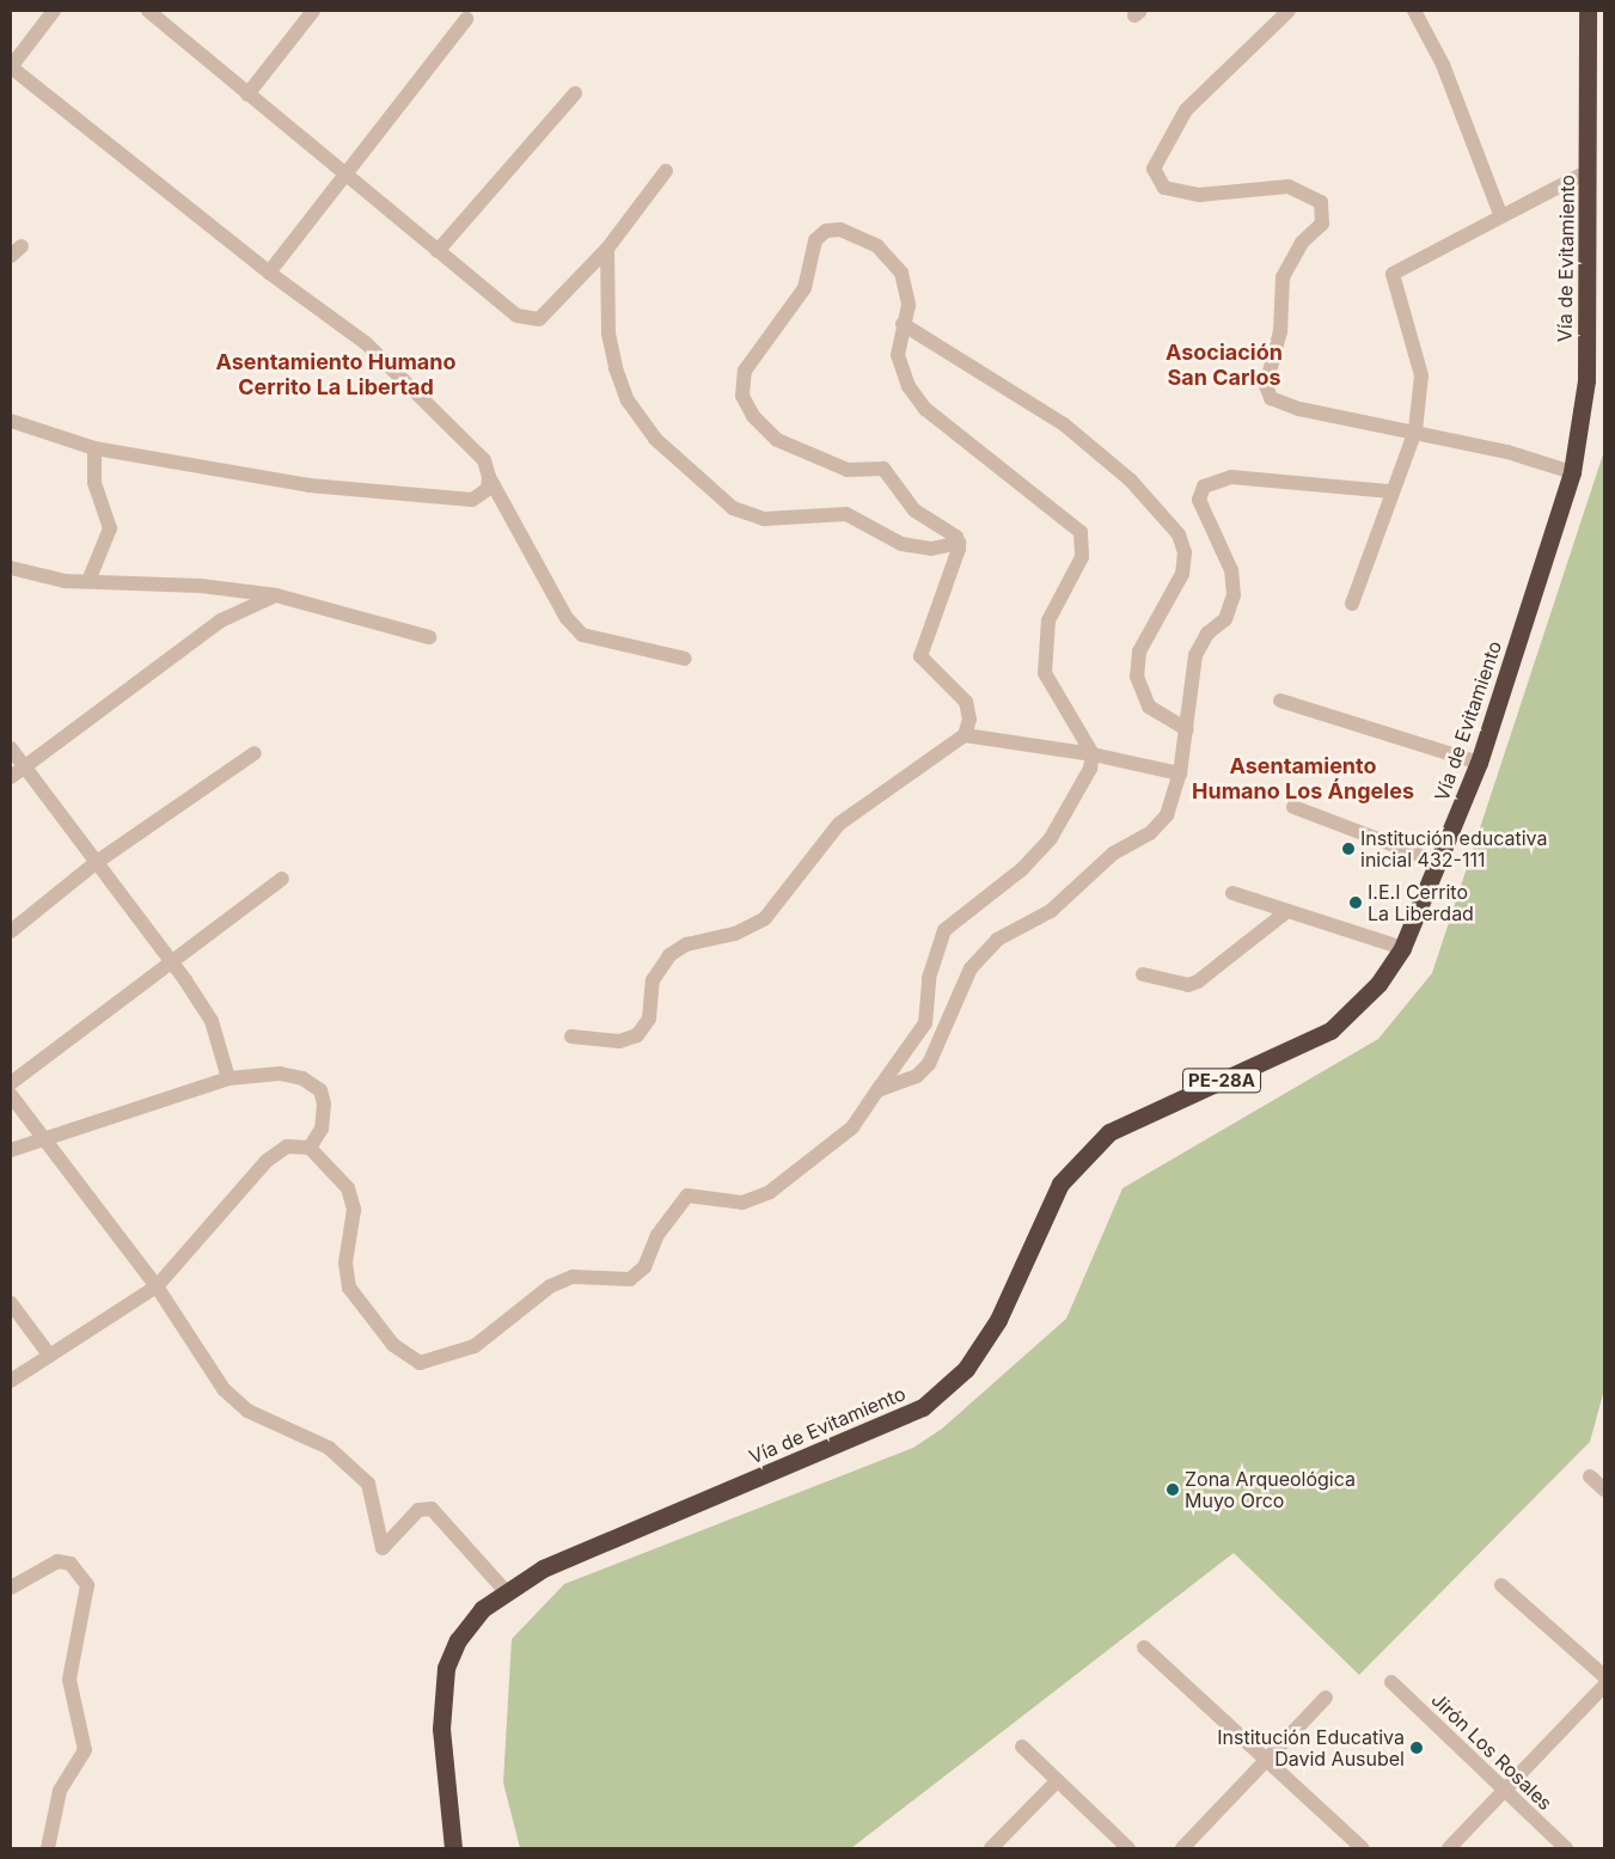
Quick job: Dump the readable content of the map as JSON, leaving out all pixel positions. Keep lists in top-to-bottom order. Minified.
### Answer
{"streets":{"highway":["Vía de Evitamiento","PE-28A"],"street":["Jirón Los Rosales"]},"districts":["Asociación San Carlos","Asentamiento Humano Cerrito La Libertad","Asentamiento Humano Los Ángeles"],"places":["Institución educativa inicial 432-111","I.E.I Cerrito La Liberdad","Zona Arqueológica Muyo Orco","Institución Educativa David Ausubel"]}
